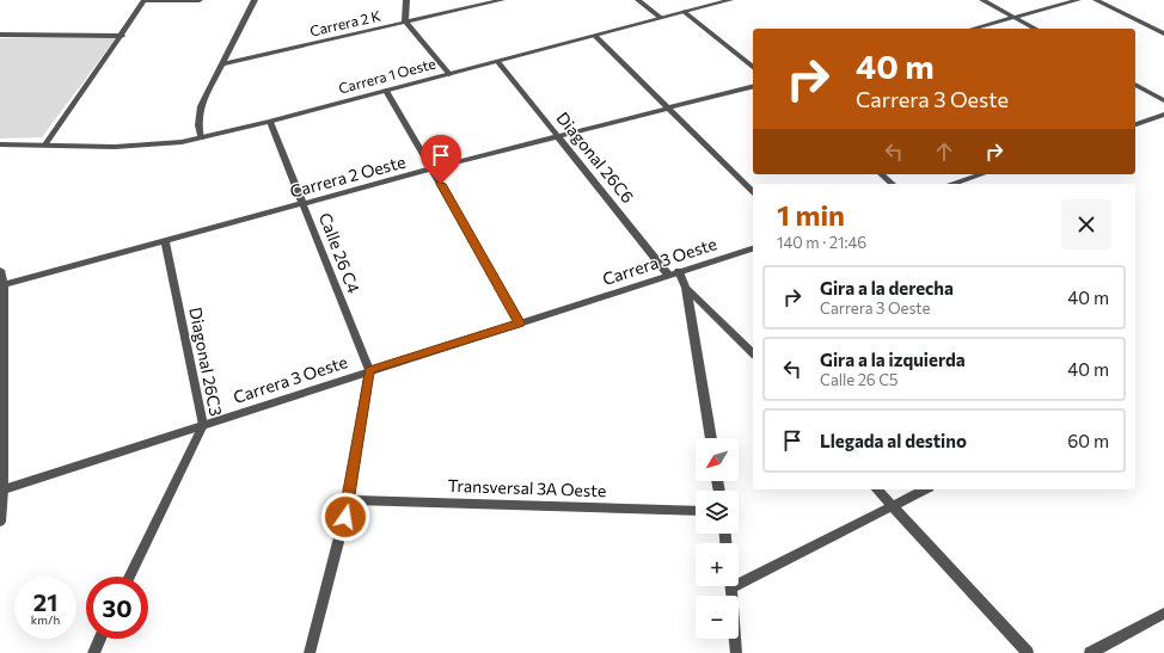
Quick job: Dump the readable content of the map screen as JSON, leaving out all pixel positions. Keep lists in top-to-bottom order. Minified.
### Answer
{"streets":{"street":["Carrera 2 K","Carrera 1 Oeste","Diagonal 26C6","Carrera 2 Oeste","Calle 26 C4","Carrera 3 Oeste","Diagonal 26C3","Transversal 3A Oeste"]},"crossings":[["Carrera 1 Oeste","Diagonal 26C6"],["Carrera 1 Oeste","Calle 26 C4"],["Diagonal 26C6","Carrera 2 Oeste"],["Diagonal 26C6","Carrera 3 Oeste"],["Carrera 2 Oeste","Calle 26 C4"],["Carrera 2 Oeste","Diagonal 26C3"],["Calle 26 C4","Carrera 3 Oeste"],["Carrera 3 Oeste","Diagonal 26C3"]],"north":"bottom left","page":{"turn":["40 m","Carrera 3 Oeste"],"heading":["1 min","140 m · 21:46"],"list":[{"name":"Gira a la derecha","note":"Carrera 3 Oeste","value":"40 m"},{"name":"Gira a la izquierda","note":"Calle 26 C5","value":"40 m"},{"name":"Llegada al destino","value":"60 m"}],"map_buttons":["+","−"],"speed":"21 km/h","limit":"30"}}
